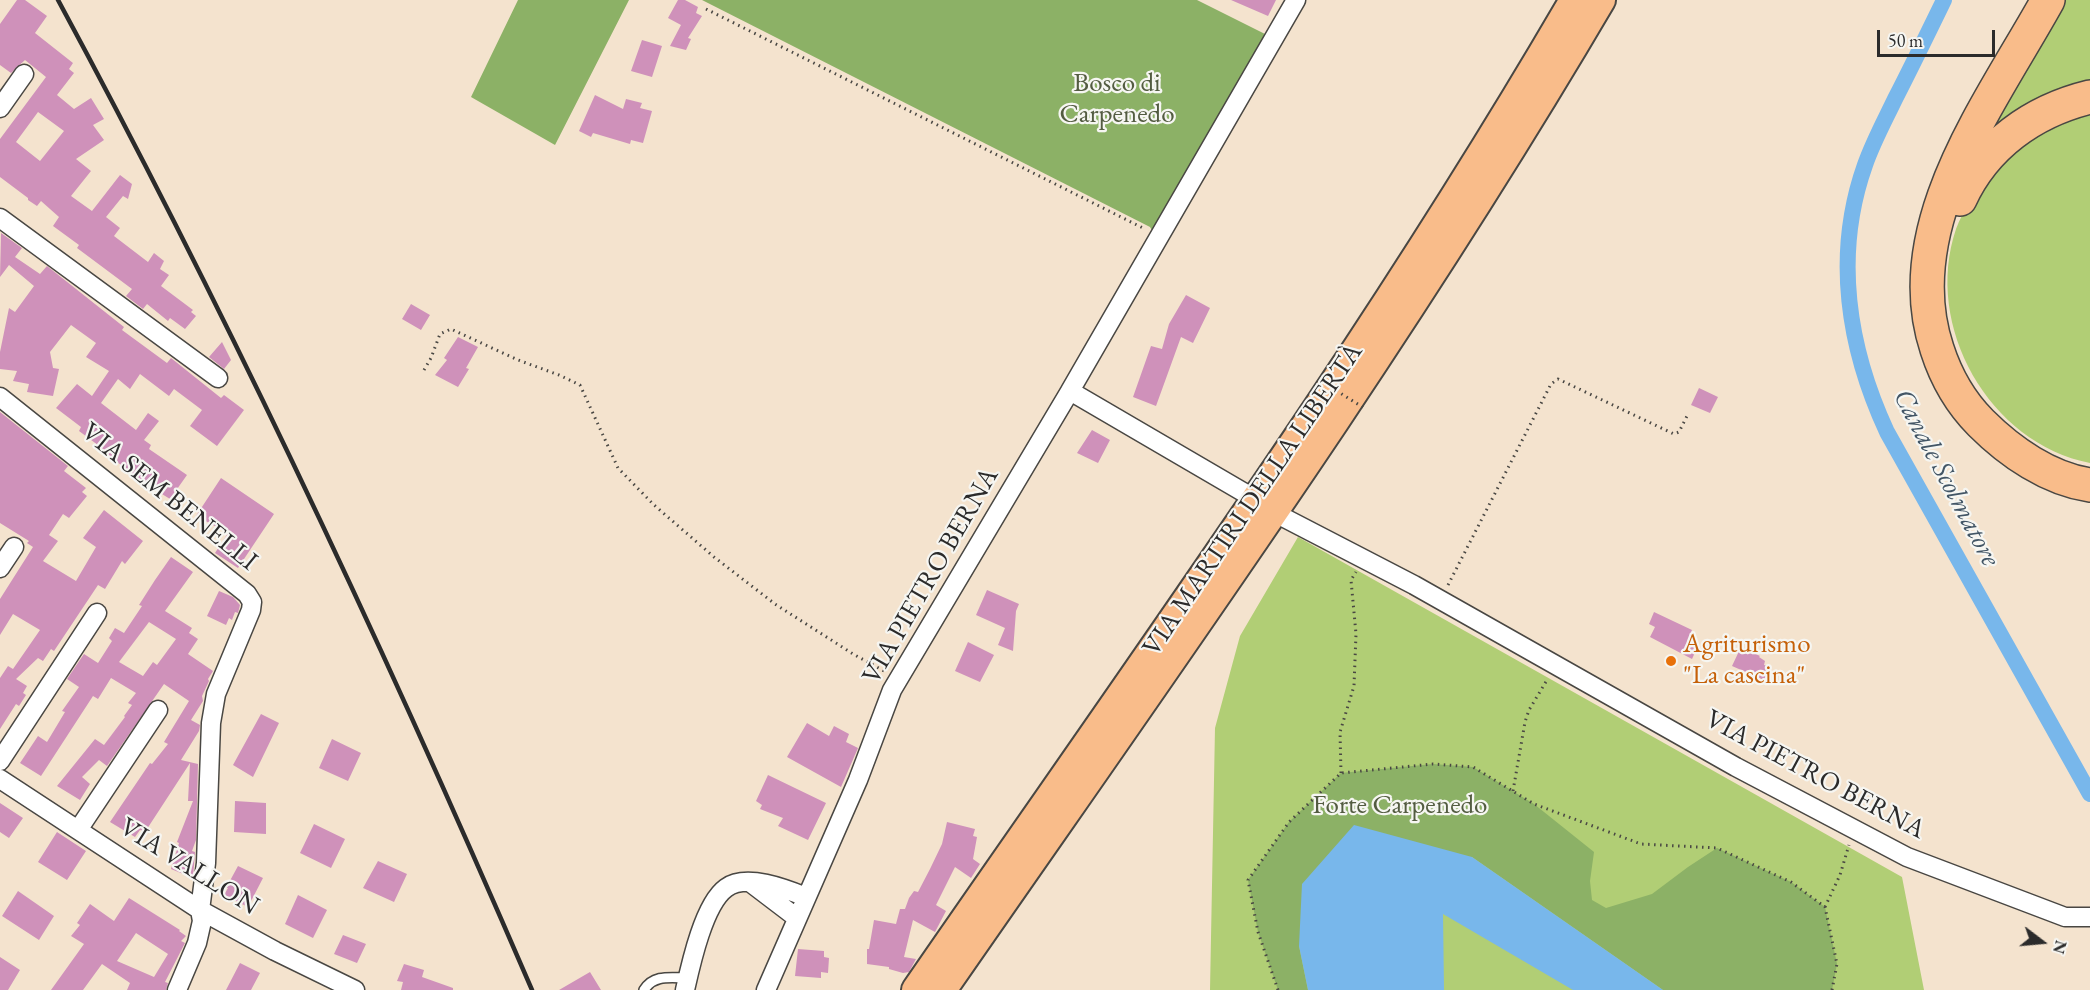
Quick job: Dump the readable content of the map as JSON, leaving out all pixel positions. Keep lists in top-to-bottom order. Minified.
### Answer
{"streets":{"main road":["VIA MARTIRI DELLA LIBERTÀ"],"street":["VIA SEM BENELLI","VIA PIETRO BERNA","VIA VALLON"]},"crossings":[["VIA SEM BENELLI","VIA VALLON"],["VIA MARTIRI DELLA LIBERTÀ","VIA PIETRO BERNA"]],"water":["Canale Scolmatore"],"parks":["Bosco di Carpenedo","Forte Carpenedo"],"places":["Agriturismo \"La cascina\""],"scale_bar":"50 m","north":"right"}
